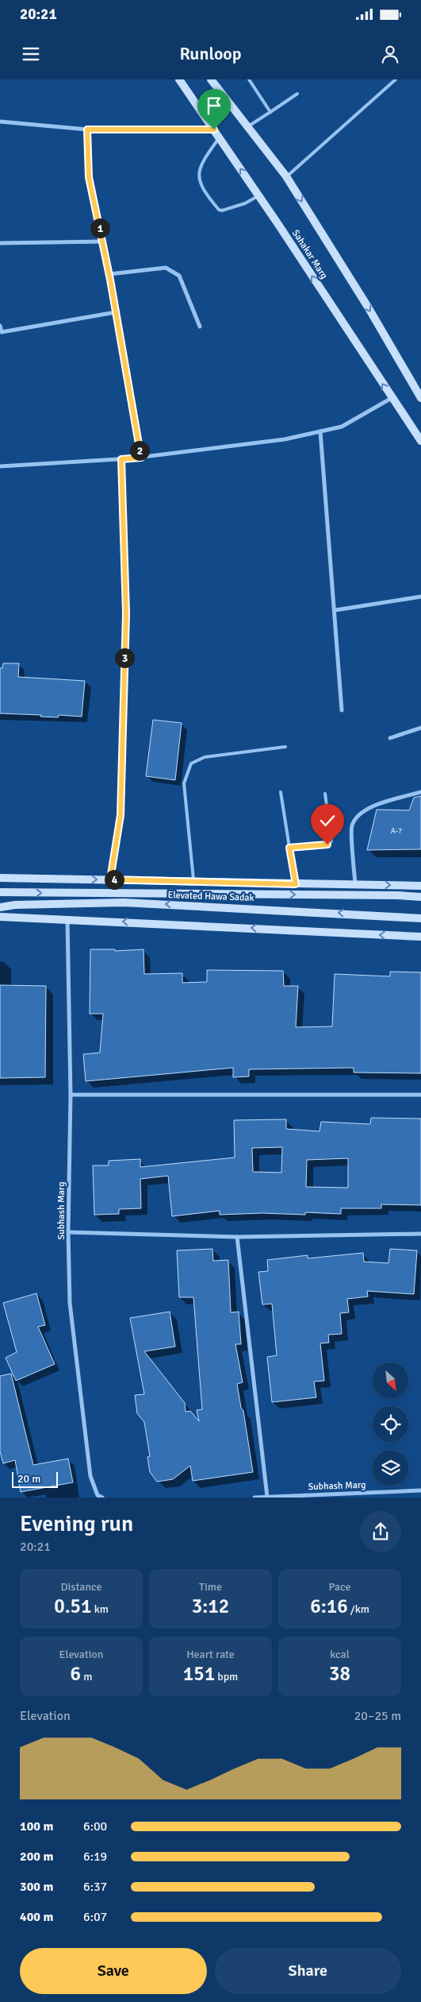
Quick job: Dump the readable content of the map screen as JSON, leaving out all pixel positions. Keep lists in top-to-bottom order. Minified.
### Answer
{"streets":{"main road":["Sahakar Marg","Elevated Hawa Sadak"],"street":["Subhash Marg"]},"house_numbers":["A-7"],"scale_bar":"20 m","north":"bottom right","page":{"status":"20:21","header":"Runloop","pins":["1","2","3","4"],"scale":"20 m","heading":["Evening run","20:21"],"stats":[["Distance","0.51 km"],["Time","3:12"],["Pace","6:16 /km"],["Elevation","6 m"],["Heart rate","151 bpm"],["kcal","38"]],"chart":["Elevation","20–25 m"],"list":[{"name":"100 m","note":"6:00"},{"name":"200 m","note":"6:19"},{"name":"300 m","note":"6:37"},{"name":"400 m","note":"6:07"}],"buttons":["Save","Share"]}}
